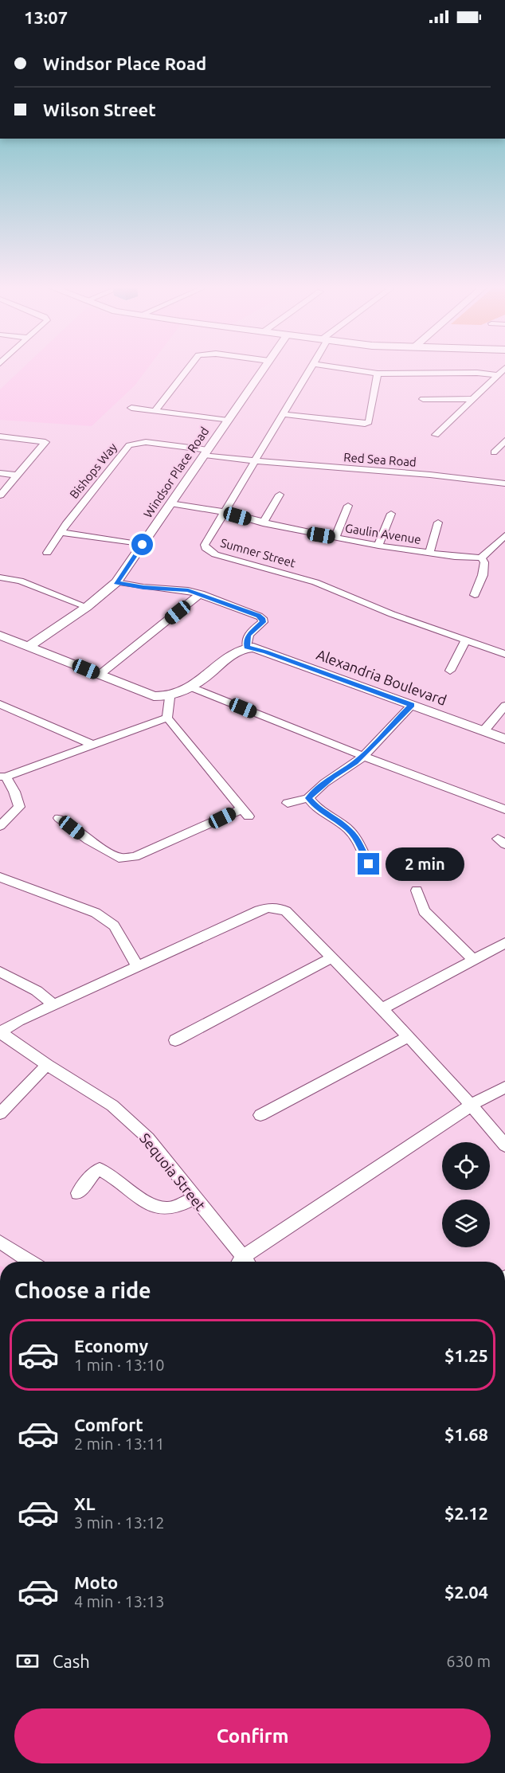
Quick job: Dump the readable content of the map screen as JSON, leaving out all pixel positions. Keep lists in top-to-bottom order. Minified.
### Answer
{"streets":{"street":["Red Sea Road","Bishops Way","Windsor Place Road","Gaulin Avenue","Sumner Street","Alexandria Boulevard","Sequoia Street"]},"crossings":[["Red Sea Road","Bishops Way"],["Red Sea Road","Sumner Street"],["Bishops Way","Windsor Place Road"],["Bishops Way","Sumner Street"],["Windsor Place Road","Gaulin Avenue"],["Gaulin Avenue","Sumner Street"]],"page":{"status":"13:07","banner":["Windsor Place Road","Wilson Street"],"bubble":"2 min","heading":"Choose a ride","list":[{"name":"Economy","note":"1 min · 13:10","value":"$1.25"},{"name":"Comfort","note":"2 min · 13:11","value":"$1.68"},{"name":"XL","note":"3 min · 13:12","value":"$2.12"},{"name":"Moto","note":"4 min · 13:13","value":"$2.04"}],"pay":["Cash","630 m"],"buttons":"Confirm"}}
